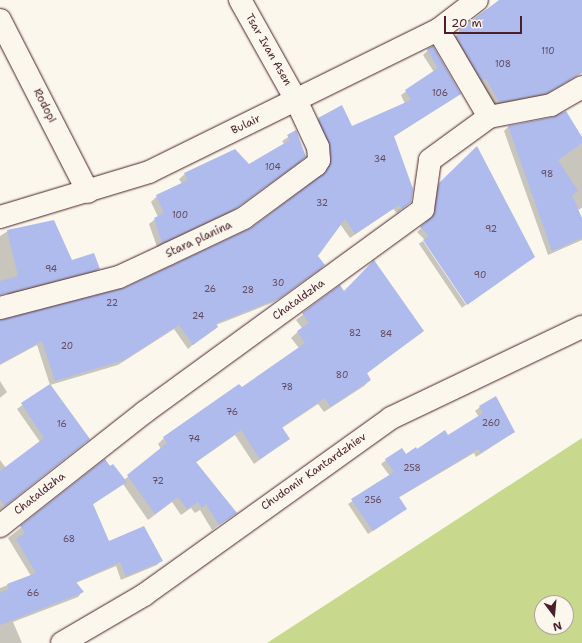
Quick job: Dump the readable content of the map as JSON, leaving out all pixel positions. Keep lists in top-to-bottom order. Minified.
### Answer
{"streets":{"street":["Tsar Ivan Asen","Rodopi","Bulair","Stara planina","Chataldzha","Chudomir Kantardzhiev"]},"crossings":[["Tsar Ivan Asen","Bulair"],["Tsar Ivan Asen","Stara planina"],["Rodopi","Bulair"],["Bulair","Stara planina"]],"house_numbers":["110","108","106","34","104","98","32","100","92","94","90","30","26","28","22","24","82","84","20","80","78","76","260","16","74","258","72","256","68","66"],"scale_bar":"20 m","north":"bottom"}
